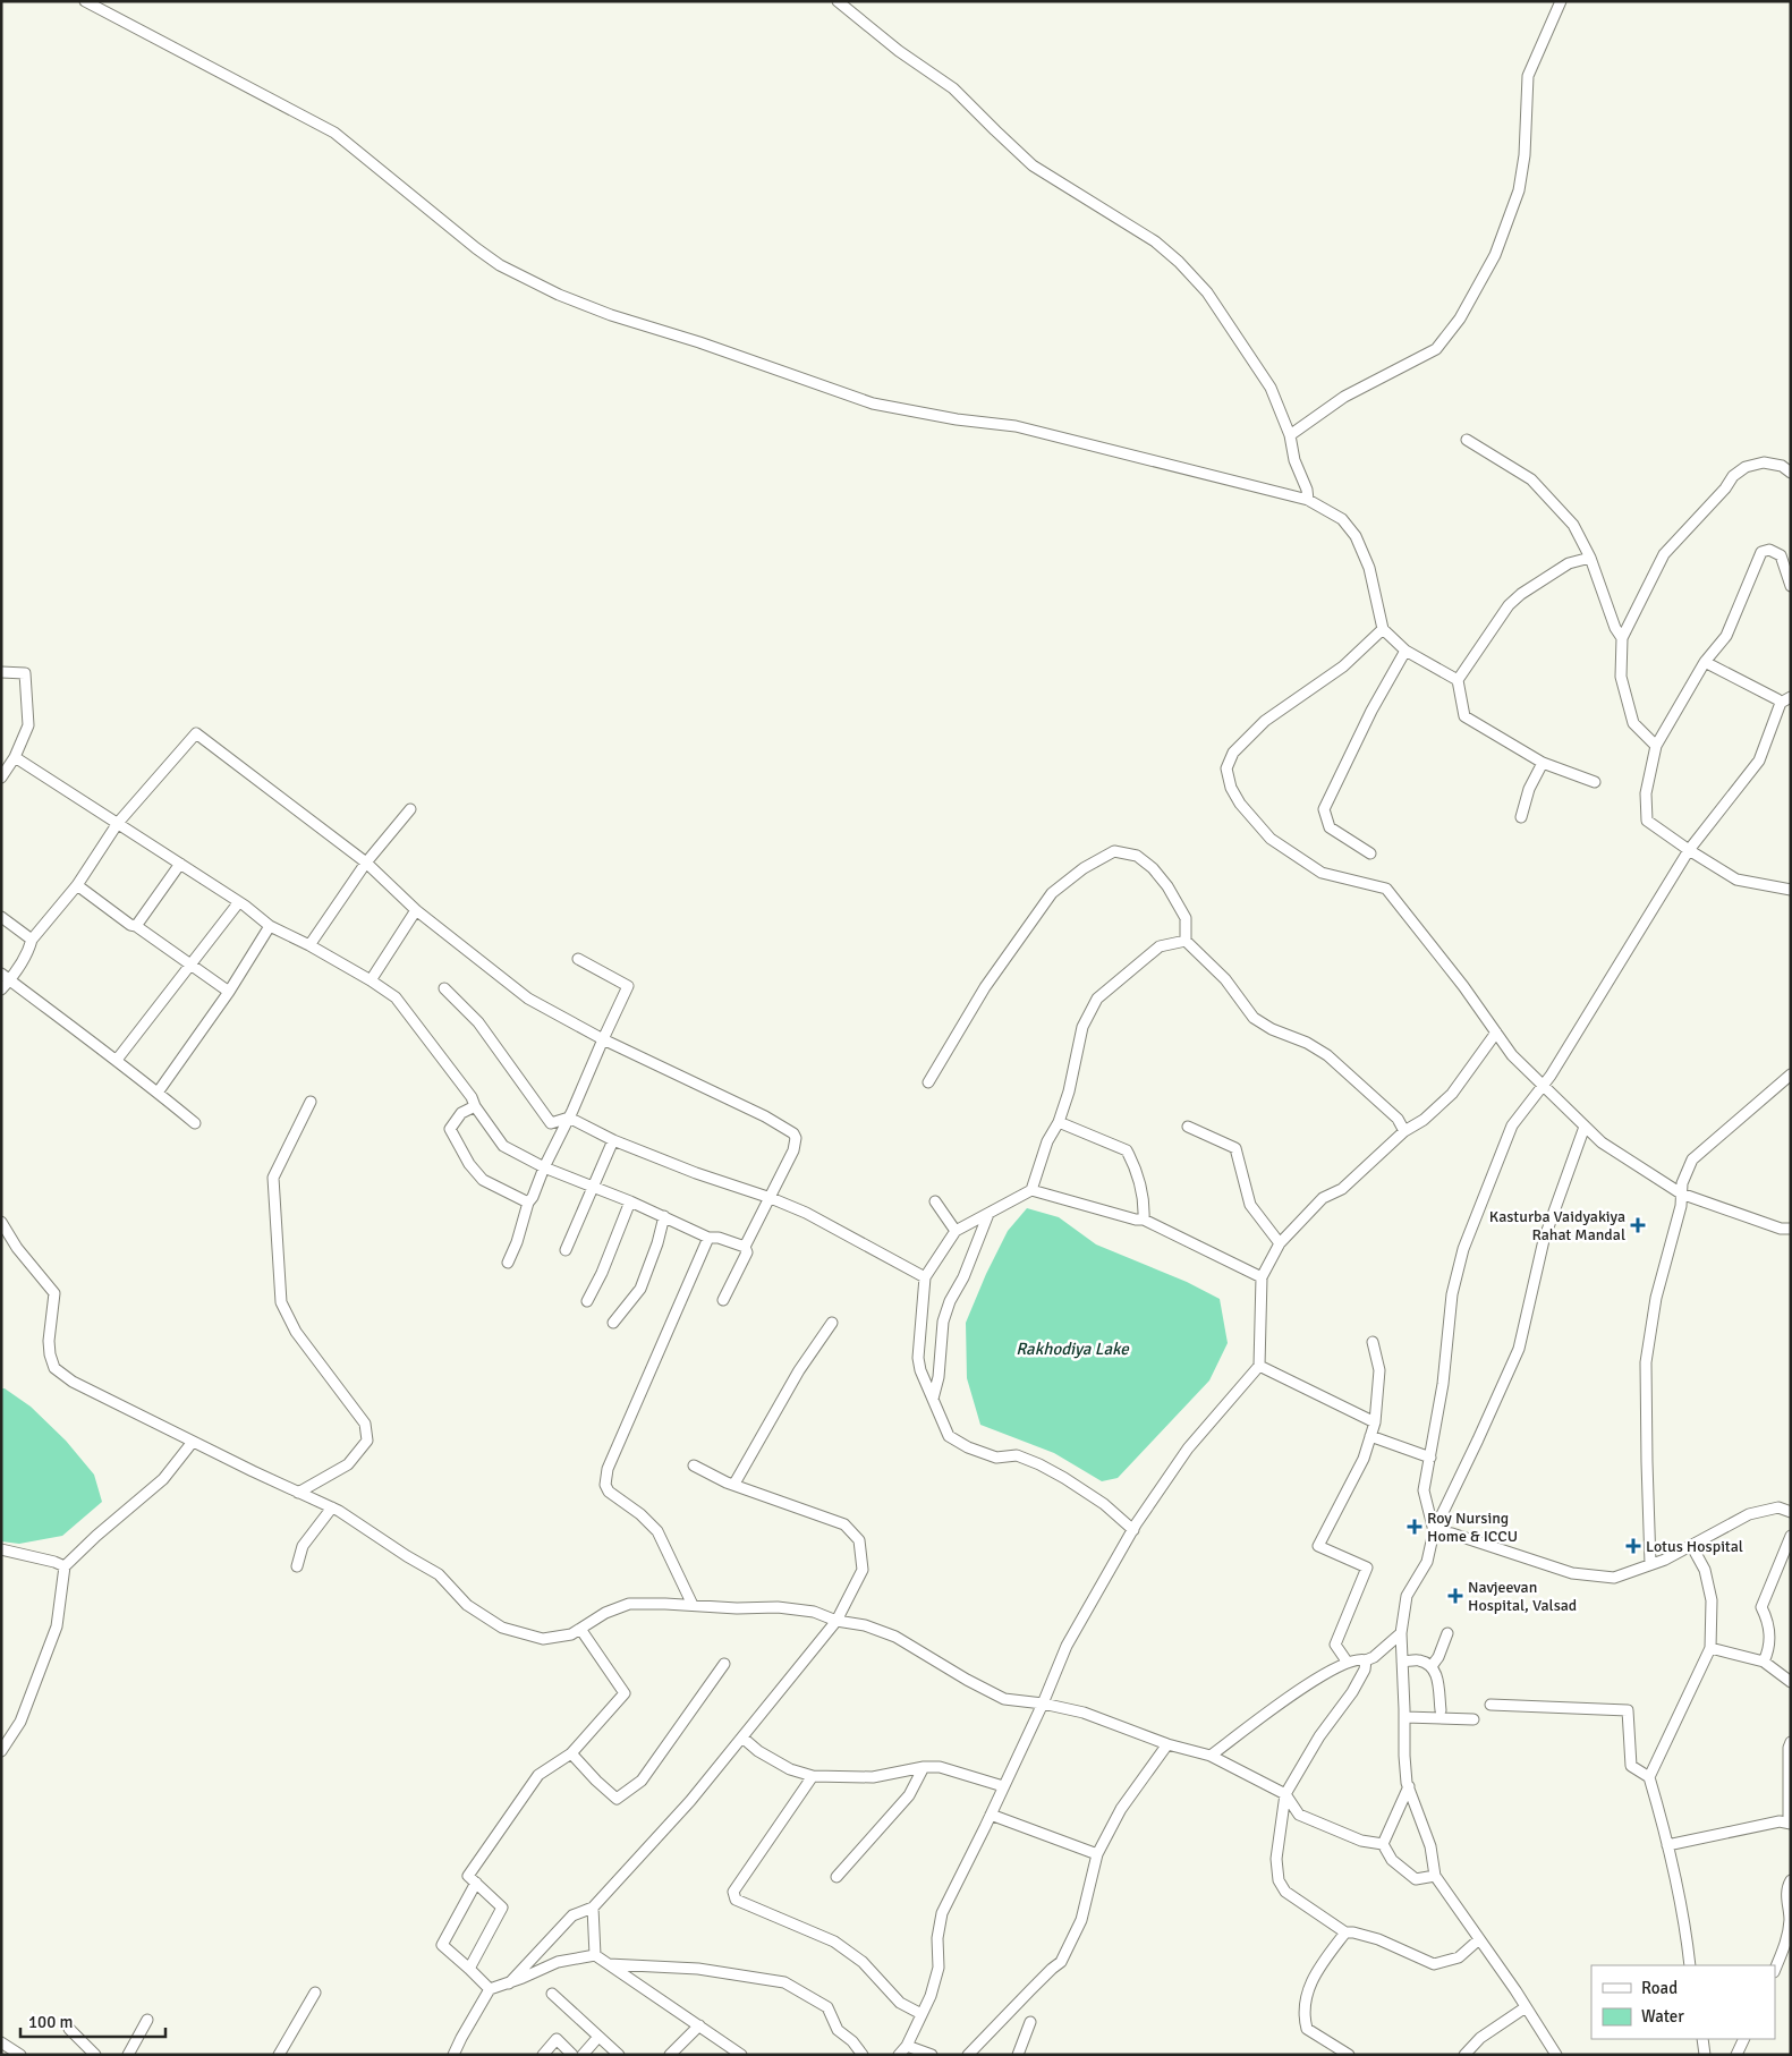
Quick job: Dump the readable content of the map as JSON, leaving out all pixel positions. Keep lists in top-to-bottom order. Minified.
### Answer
{"water":["Rakhodiya Lake"],"places":{"health":["Kasturba Vaidyakiya Rahat Mandal","Roy Nursing Home & ICCU","Lotus Hospital","Navjeevan Hospital, Valsad"]},"legend":["Road","Water"],"scale_bar":"100 m"}
